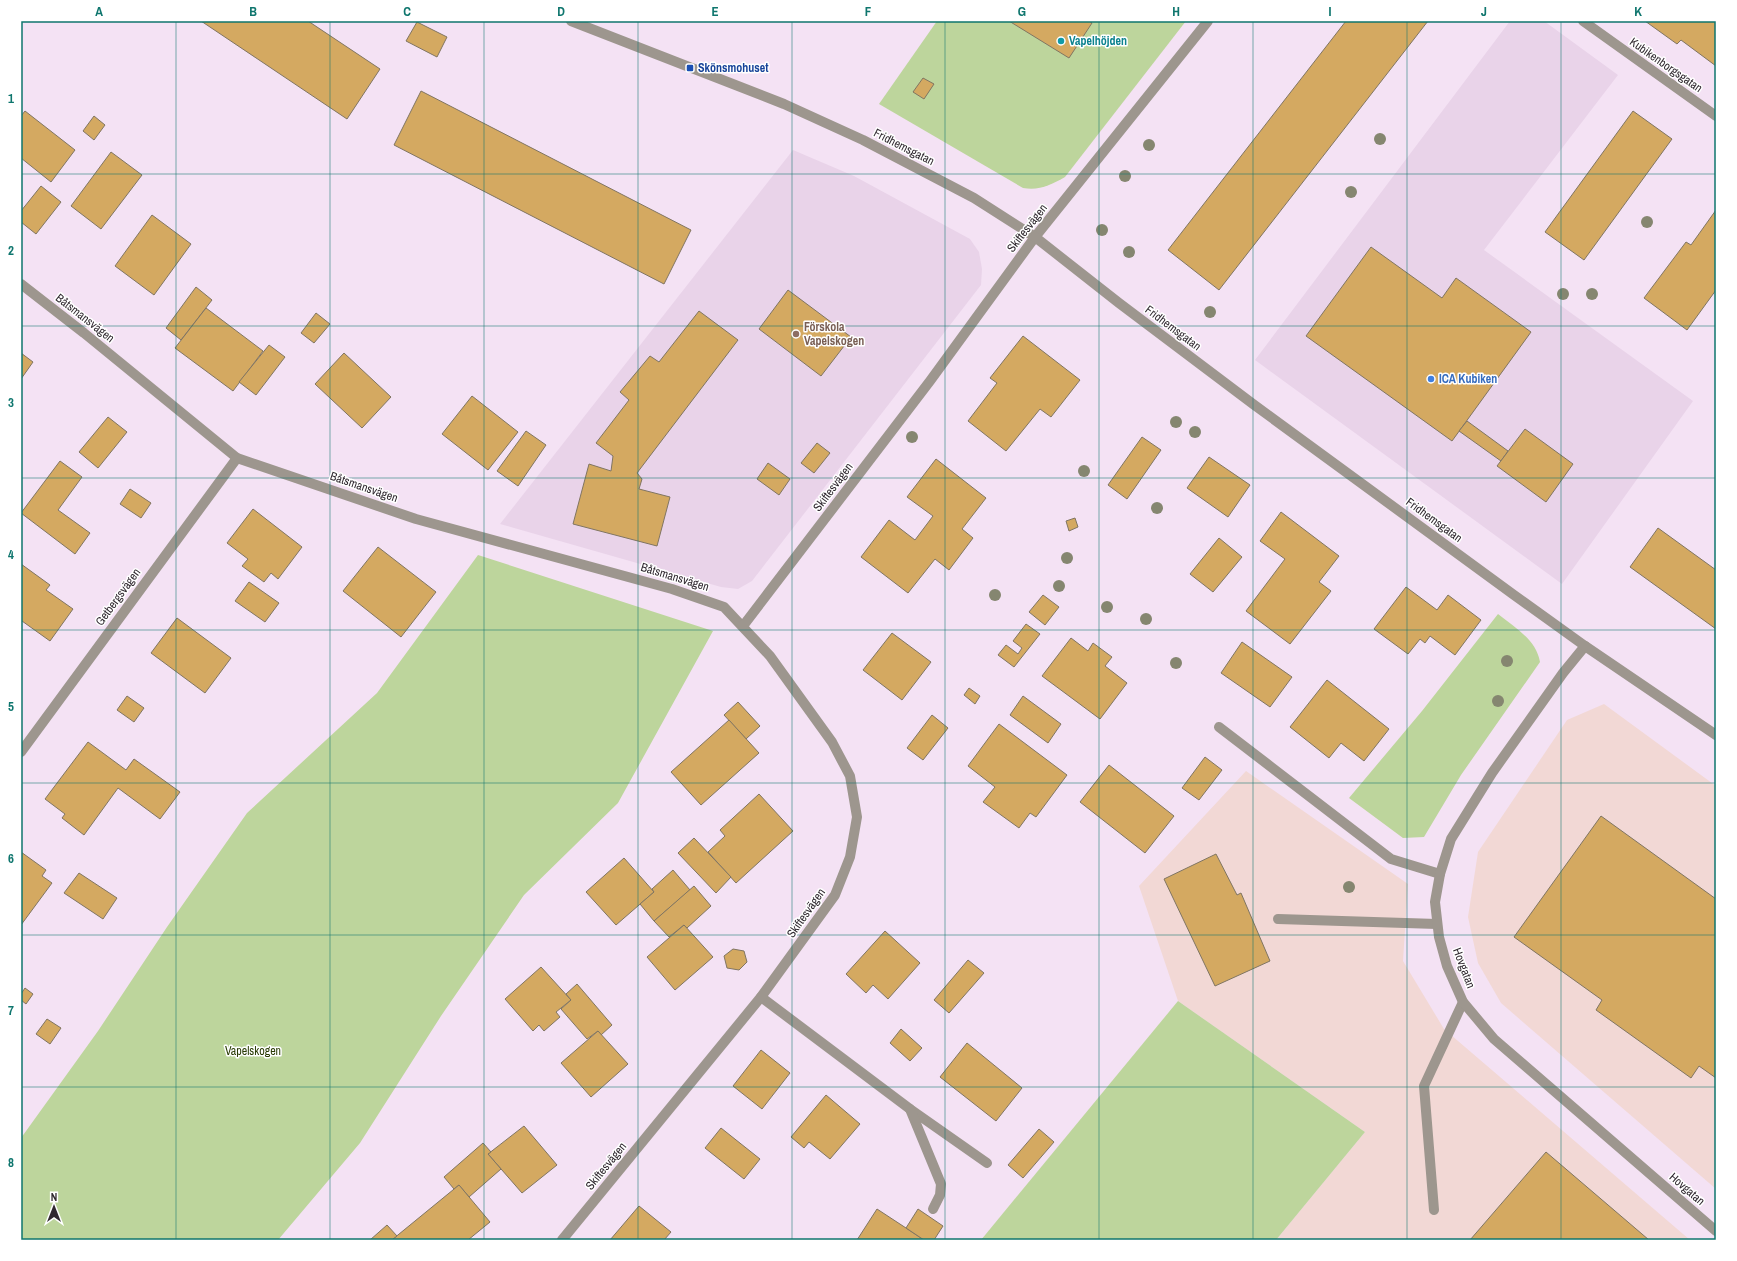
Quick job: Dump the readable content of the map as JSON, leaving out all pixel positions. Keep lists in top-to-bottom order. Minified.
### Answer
{"streets":{"street":["Kubikenborgsgatan","Fridhemsgatan","Skiftesvägen","Båtsmansvägen","Getbergsvägen","Hovgatan"]},"crossings":[["Fridhemsgatan","Skiftesvägen"],["Fridhemsgatan","Hovgatan"],["Skiftesvägen","Båtsmansvägen"],["Båtsmansvägen","Getbergsvägen"]],"parks":["Vapelskogen"],"places":{"other":["Vapelhöjden","Förskola Vapelskogen","ICA Kubiken"],"transit":["Skönsmohuset"]},"north":"top","grid":{"columns":["A","B","C","D","E","F","G","H","I","J","K"],"rows":["1","2","3","4","5","6","7","8"]}}
